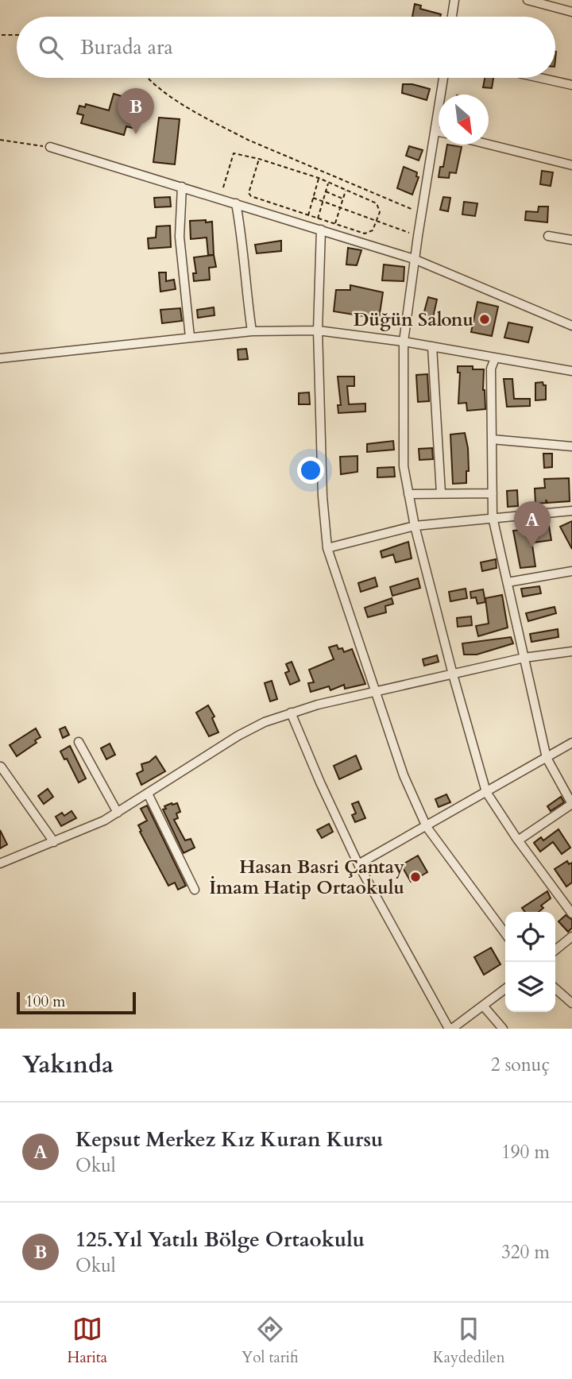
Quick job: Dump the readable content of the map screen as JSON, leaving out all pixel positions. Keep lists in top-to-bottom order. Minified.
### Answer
{"places":["Düğün Salonu","Hasan Basri Çantay İmam Hatip Ortaokulu"],"scale_bar":"100 m","north":"bottom right","page":{"search":"Burada ara","pins":["B","A"],"scale":"100 m","heading":["Yakında","2 sonuç"],"list":[{"mark":"A","name":"Kepsut Merkez Kız Kuran Kursu","note":"Okul","value":"190 m"},{"mark":"B","name":"125.Yıl Yatılı Bölge Ortaokulu","note":"Okul","value":"320 m"}],"nav":["Harita","Yol tarifi","Kaydedilen"]}}
